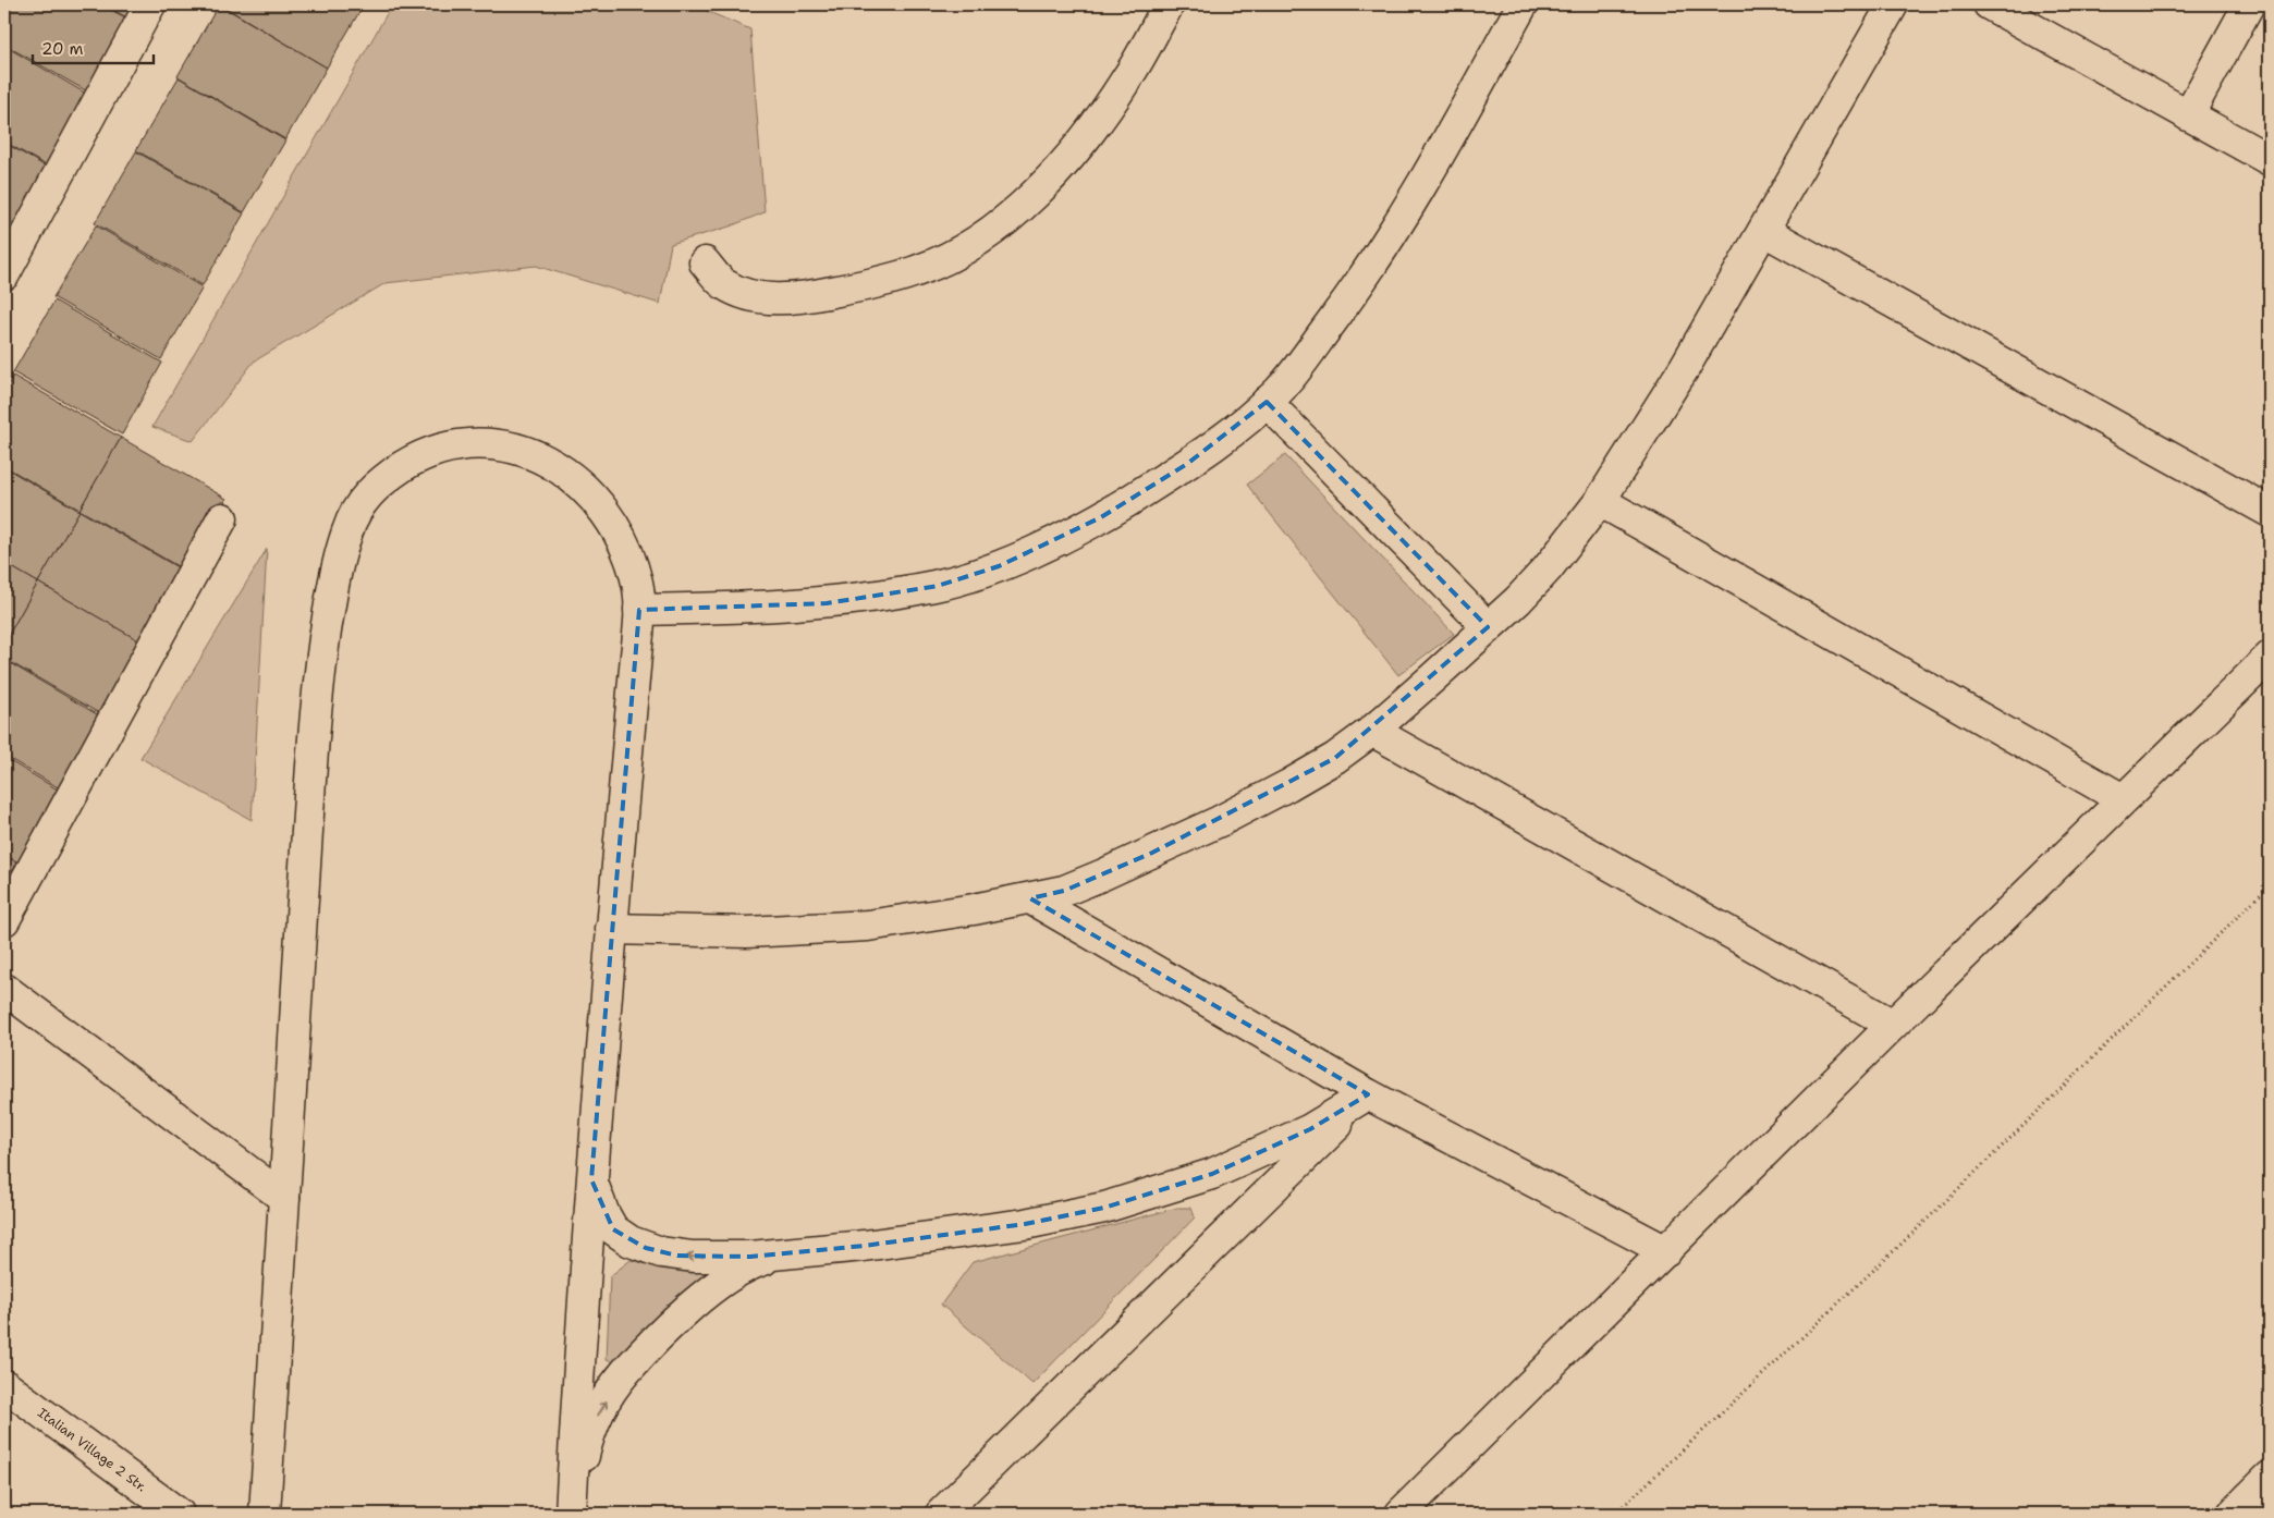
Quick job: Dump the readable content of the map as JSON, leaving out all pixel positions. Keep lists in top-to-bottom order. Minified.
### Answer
{"streets":{"street":["Italian Village 2 Str."]},"scale_bar":"20 m"}
